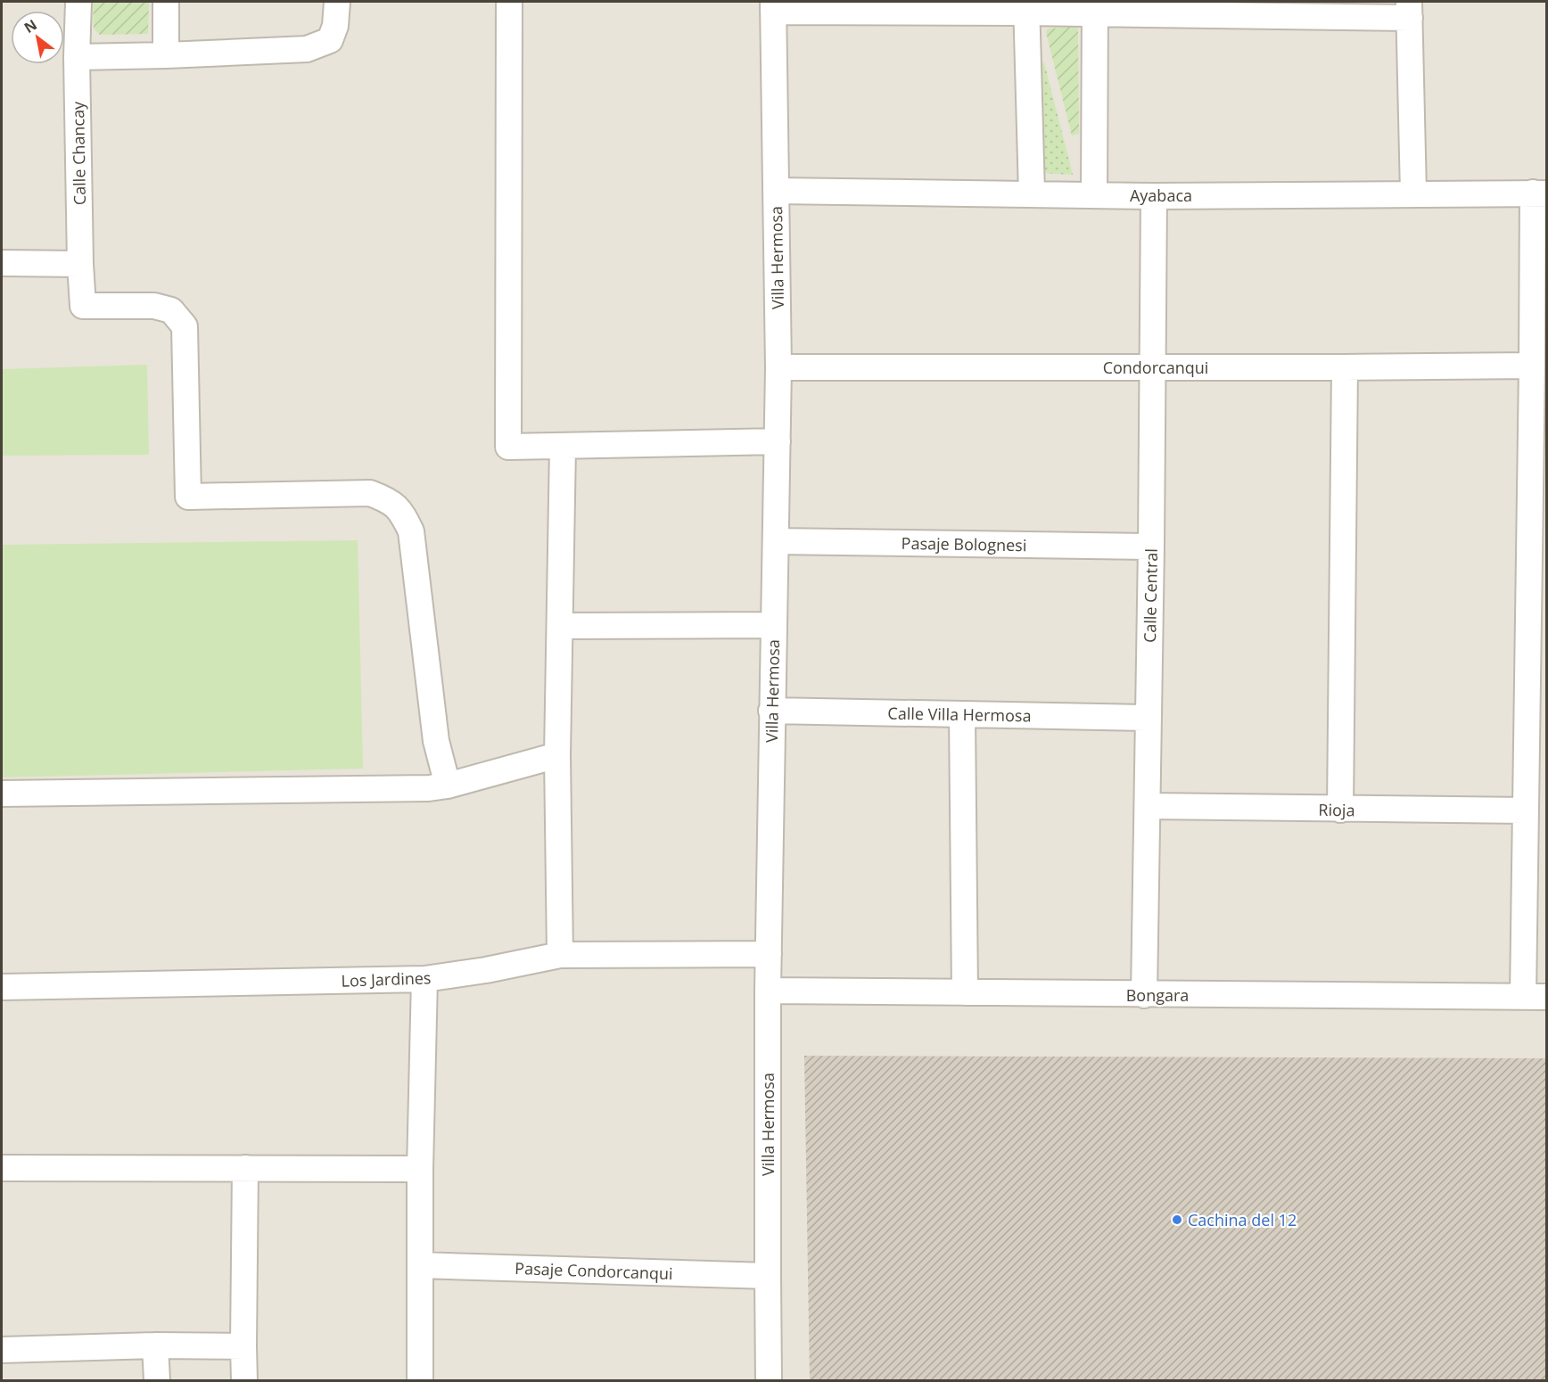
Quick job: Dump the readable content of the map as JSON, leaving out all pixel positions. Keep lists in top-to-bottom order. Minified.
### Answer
{"streets":{"street":["Calle Chancay","Ayabaca","Villa Hermosa","Condorcanqui","Pasaje Bolognesi","Calle Central","Calle Villa Hermosa","Rioja","Los Jardines","Bongara","Pasaje Condorcanqui"]},"crossings":[["Ayabaca","Villa Hermosa"],["Ayabaca","Calle Central"],["Villa Hermosa","Condorcanqui"],["Villa Hermosa","Pasaje Bolognesi"],["Villa Hermosa","Calle Villa Hermosa"],["Villa Hermosa","Los Jardines"],["Villa Hermosa","Bongara"],["Villa Hermosa","Pasaje Condorcanqui"],["Condorcanqui","Calle Central"],["Pasaje Bolognesi","Calle Central"],["Calle Central","Calle Villa Hermosa"],["Calle Central","Rioja"],["Calle Central","Bongara"]],"places":["Cachina del 12"],"north":"top left"}
